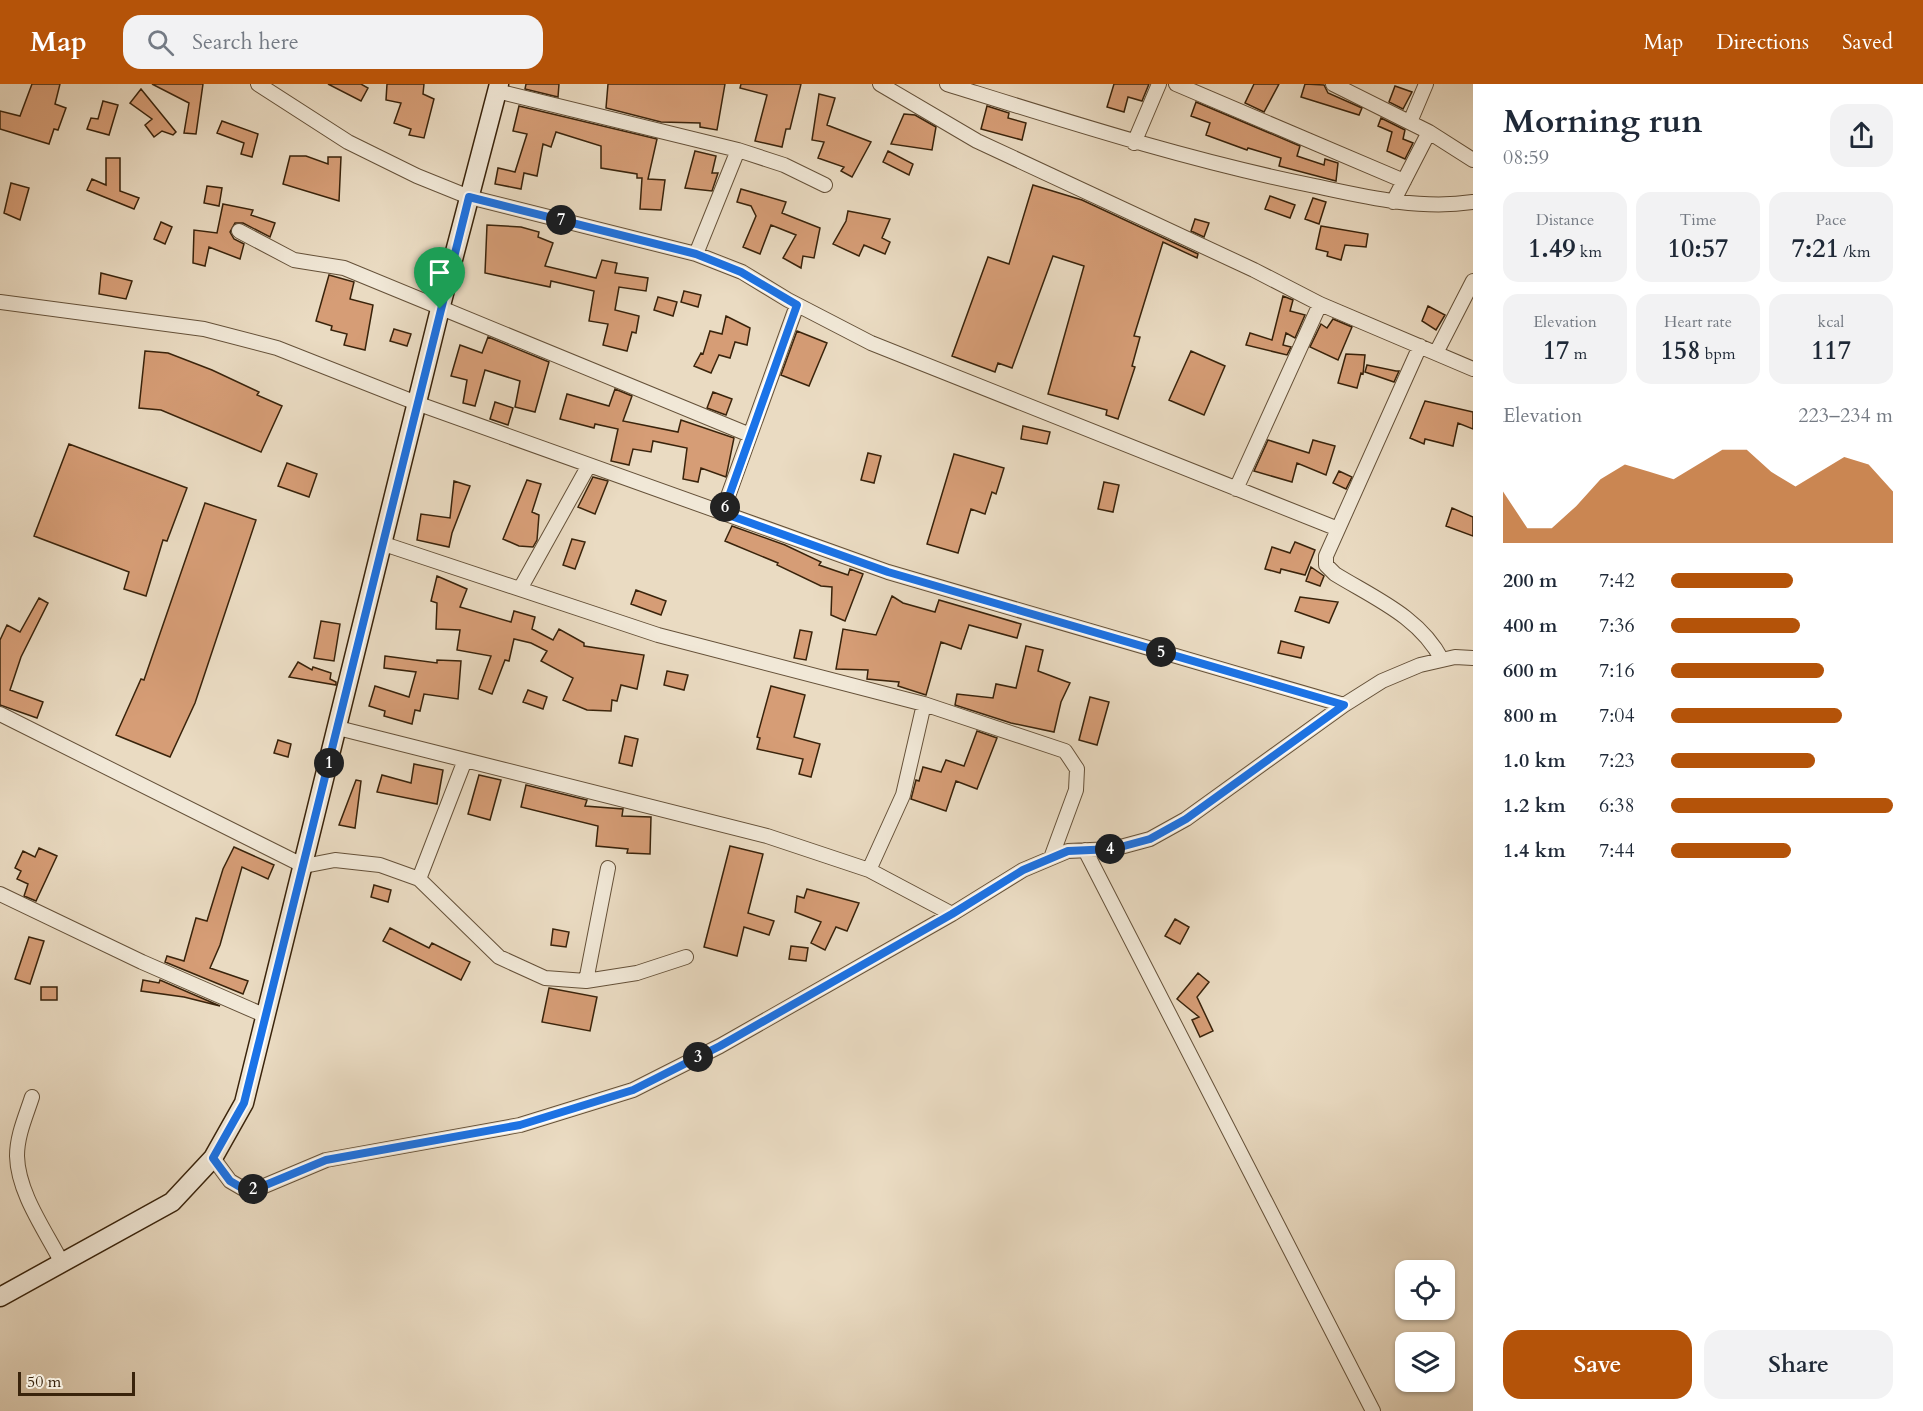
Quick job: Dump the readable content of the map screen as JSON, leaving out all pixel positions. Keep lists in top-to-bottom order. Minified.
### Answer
{"scale_bar":"50 m","page":{"header":"Map","search":"Search here","nav":["Map","Directions","Saved"],"heading":["Morning run","08:59"],"stats":[["Distance","1.49 km"],["Time","10:57"],["Pace","7:21 /km"],["Elevation","17 m"],["Heart rate","158 bpm"],["kcal","117"]],"pins":["7","6","5","1","4","3","2"],"chart":["Elevation","223–234 m"],"list":[{"name":"200 m","note":"7:42"},{"name":"400 m","note":"7:36"},{"name":"600 m","note":"7:16"},{"name":"800 m","note":"7:04"},{"name":"1.0 km","note":"7:23"},{"name":"1.2 km","note":"6:38"},{"name":"1.4 km","note":"7:44"}],"buttons":["Save","Share"],"scale":"50 m"}}
